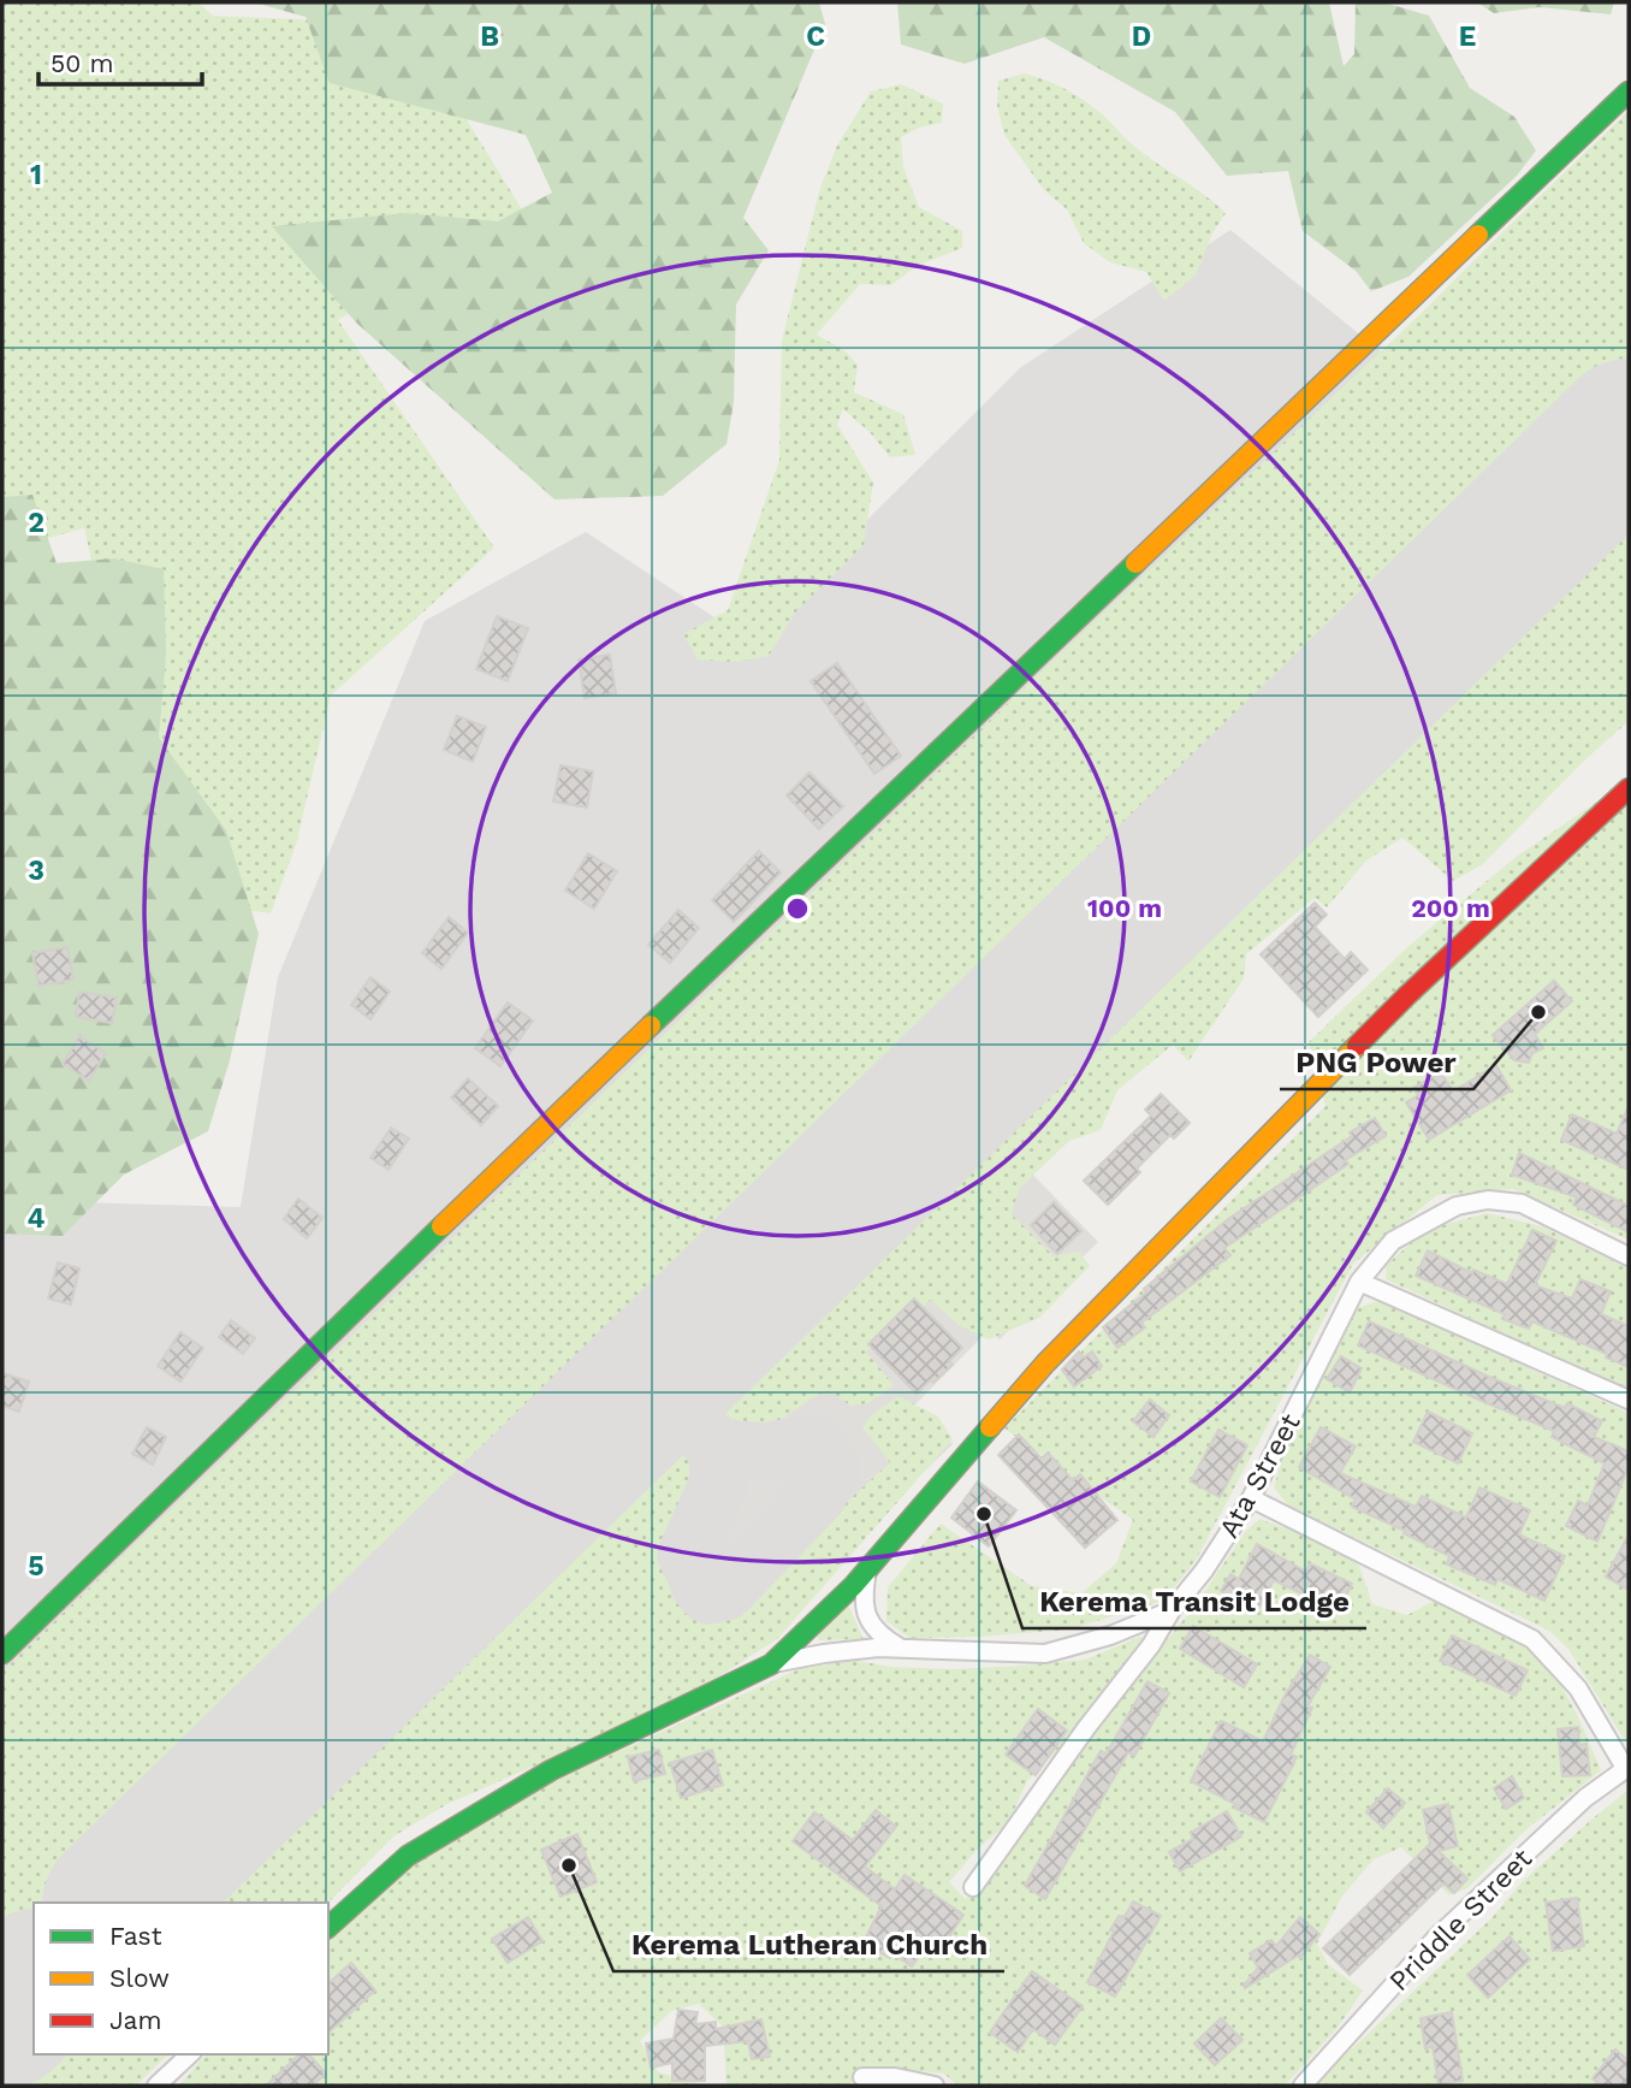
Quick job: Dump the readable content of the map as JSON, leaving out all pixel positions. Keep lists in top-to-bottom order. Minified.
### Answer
{"streets":{"street":["Ata Street","Priddle Street"]},"places":["PNG Power","Kerema Transit Lodge","Kerema Lutheran Church"],"legend":["Fast","Slow","Jam"],"scale_bar":"50 m","grid":{"columns":["B","C","D","E"],"rows":["1","2","3","4","5"]},"rings":["100 m","200 m"]}
